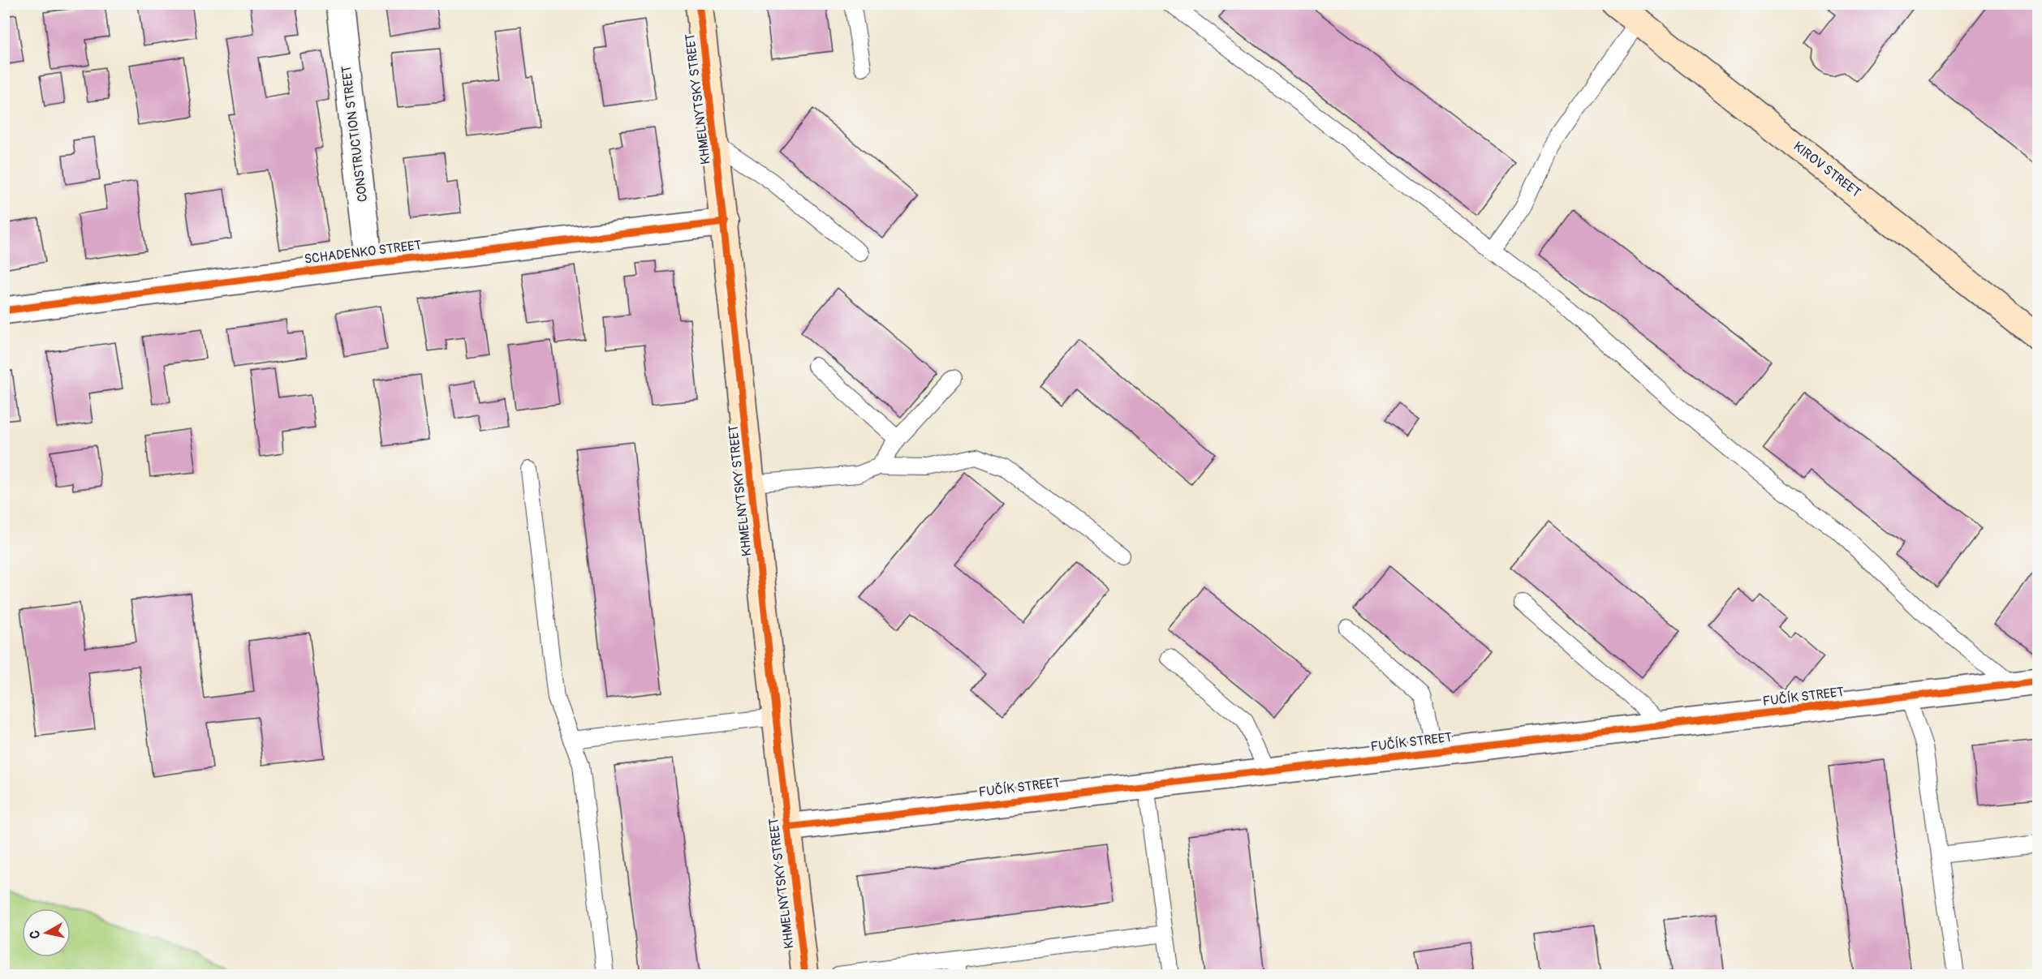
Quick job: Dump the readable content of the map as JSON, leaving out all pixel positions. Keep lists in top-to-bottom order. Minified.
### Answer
{"streets":{"street":["KHMELNYTSKY STREET","CONSTRUCTION STREET","KIROV STREET","SCHADENKO STREET","FUČÍK STREET"]},"crossings":[["KHMELNYTSKY STREET","SCHADENKO STREET"],["KHMELNYTSKY STREET","FUČÍK STREET"],["CONSTRUCTION STREET","SCHADENKO STREET"]],"north":"left"}
